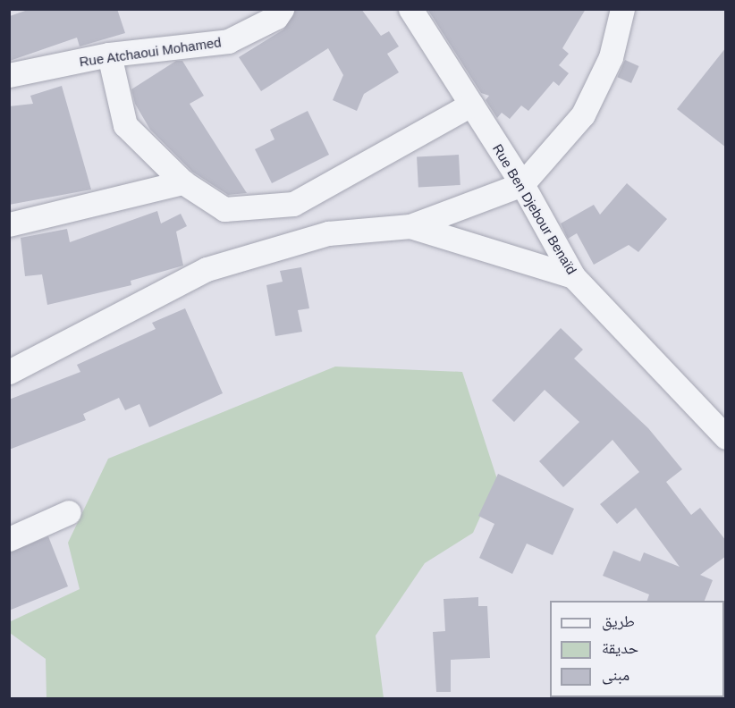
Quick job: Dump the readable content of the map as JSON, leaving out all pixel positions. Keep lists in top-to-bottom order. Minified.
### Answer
{"streets":{"street":["Rue Atchaoui Mohamed","Rue Ben Djebour Benaïd"]},"legend":["طريق","حديقة","مبنى"]}
